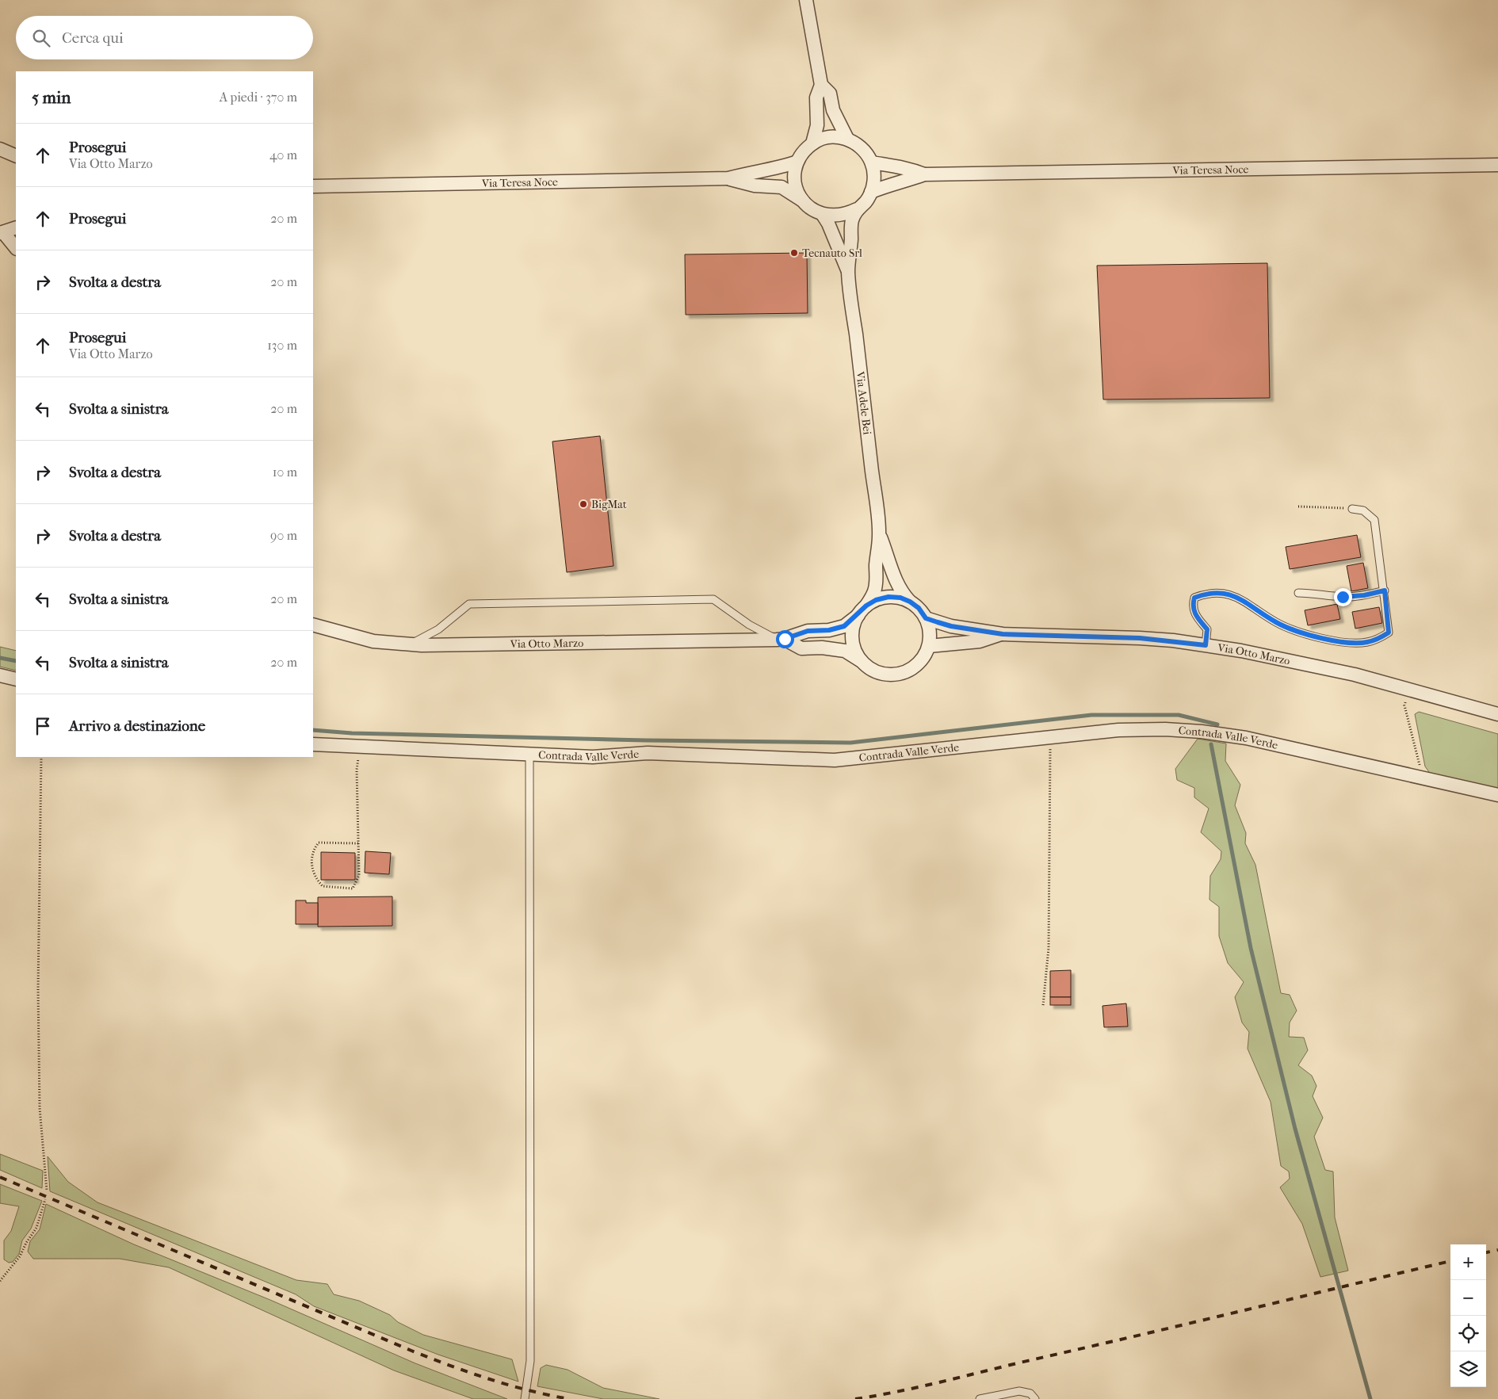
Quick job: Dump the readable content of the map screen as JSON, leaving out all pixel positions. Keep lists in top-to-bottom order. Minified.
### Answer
{"streets":{"street":["Via Teresa Noce","Via Adele Bei","Via Otto Marzo","Contrada Valle Verde"]},"crossings":[["Via Teresa Noce","Via Adele Bei"]],"places":["Tecnauto Srl","BigMat"],"page":{"search":"Cerca qui","heading":["5 min","A piedi · 370 m"],"list":[["Prosegui","Via Otto Marzo","40 m"],["Prosegui","20 m"],["Svolta a destra","20 m"],["Prosegui","Via Otto Marzo","130 m"],["Svolta a sinistra","20 m"],["Svolta a destra","10 m"],["Svolta a destra","90 m"],["Svolta a sinistra","20 m"],["Svolta a sinistra","20 m"],"Arrivo a destinazione"],"map_buttons":["+","−"]}}
